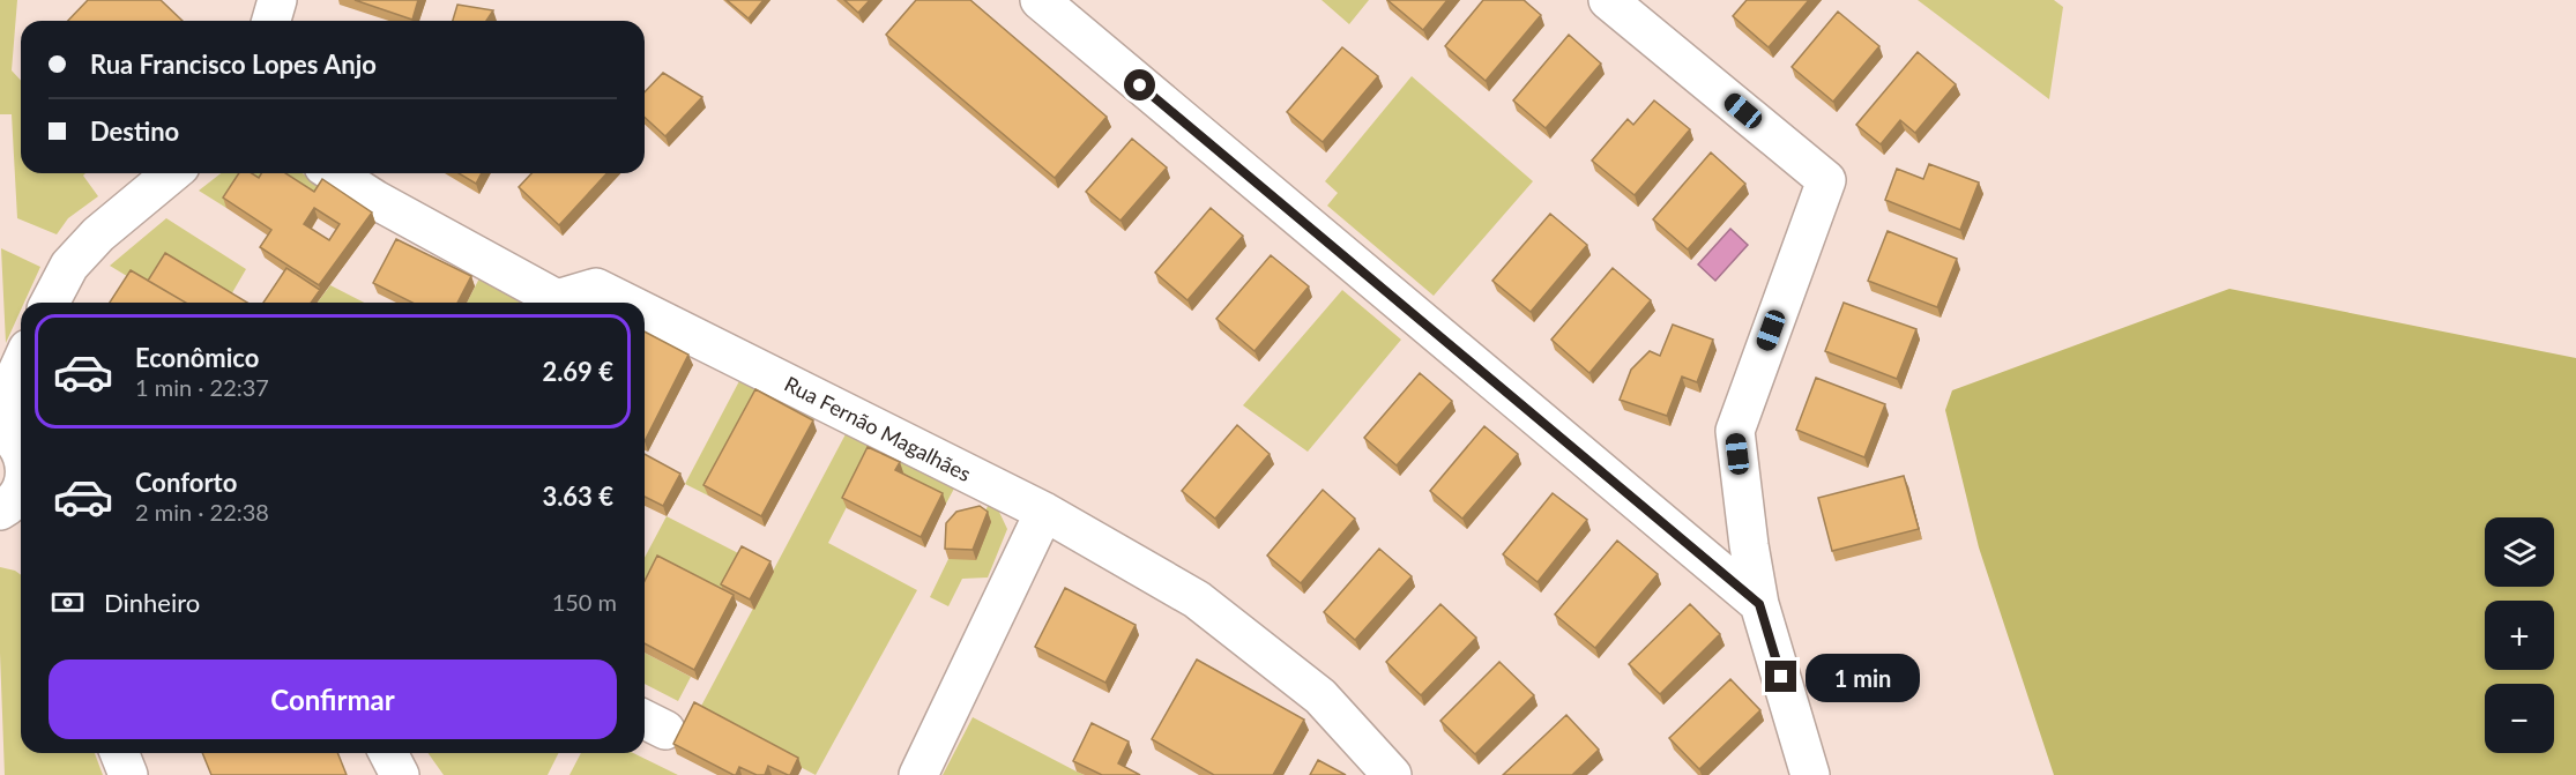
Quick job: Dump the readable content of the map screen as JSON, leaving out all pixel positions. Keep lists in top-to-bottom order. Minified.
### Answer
{"streets":{"street":["Rua Fernão Magalhães"]},"page":{"banner":["Rua Francisco Lopes Anjo","Destino"],"list":[{"name":"Econômico","note":"1 min · 22:37","value":"2.69 €"},{"name":"Conforto","note":"2 min · 22:38","value":"3.63 €"}],"map_buttons":["+","−"],"pay":["Dinheiro","150 m"],"buttons":"Confirmar","bubble":"1 min"}}
